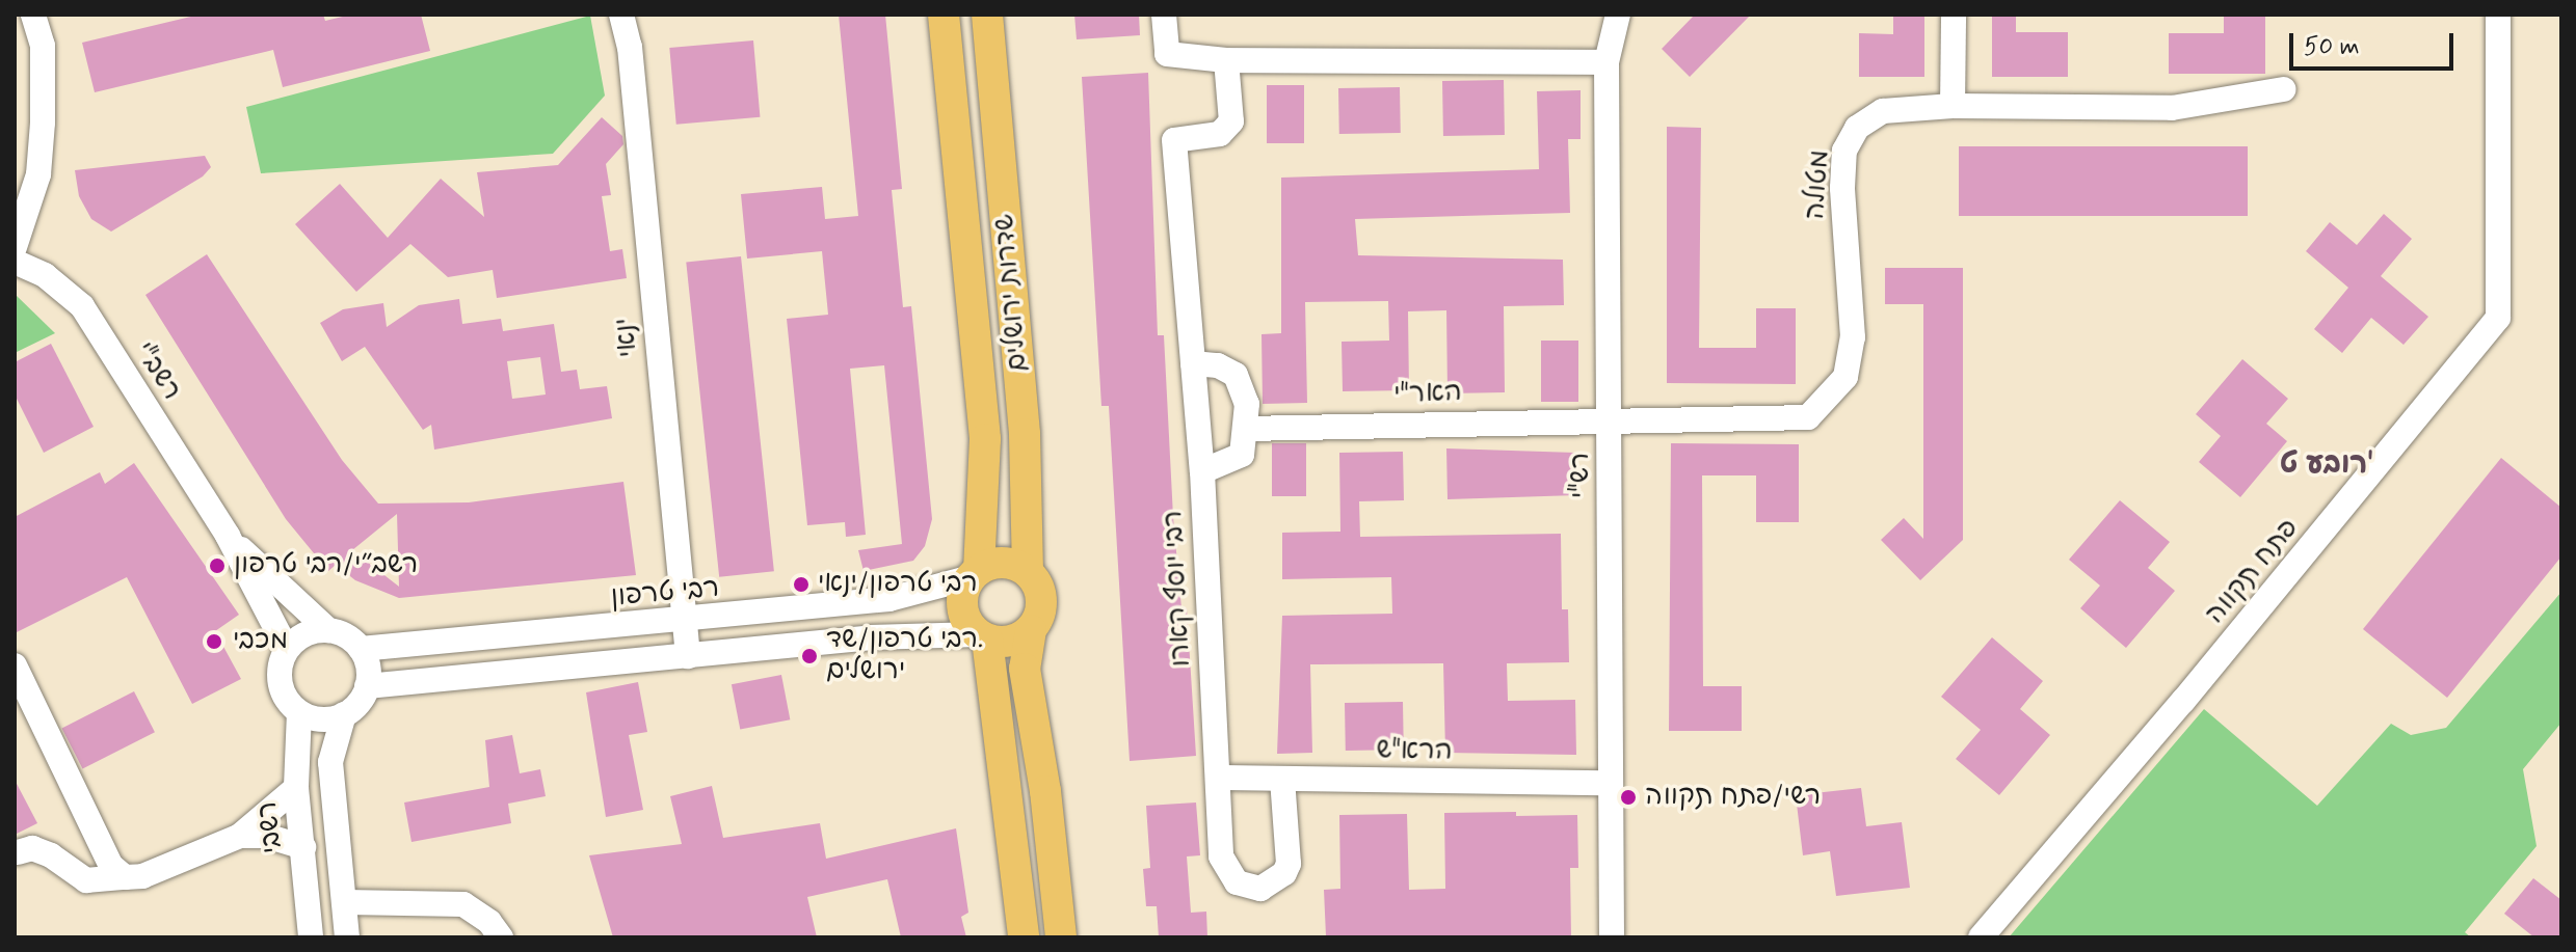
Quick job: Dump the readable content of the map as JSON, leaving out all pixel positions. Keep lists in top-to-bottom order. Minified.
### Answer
{"streets":{"main road":["שדרות ירושלים"],"street":["מטולה","ינאי","רשב\"י","האר\"י","רש\"י","פתח תקווה","רבי יוסף קארו","רבי טרפון","הרא\"ש","רשבי"]},"crossings":[["מטולה","האר\"י"],["מטולה","רש\"י"],["שדרות ירושלים","רבי טרפון"],["ינאי","רבי טרפון"],["רשב\"י","רבי טרפון"],["רשב\"י","רשבי"],["האר\"י","רש\"י"],["רש\"י","הרא\"ש"],["רבי יוסף קארו","הרא\"ש"],["רבי טרפון","רשבי"]],"districts":["רובע ט'"],"places":["רשב״י/רבי טרפון","רבי טרפון/ינאי","מכבי","רבי טרפון/שד. ירושלים","רשי/פתח תקווה"],"scale_bar":"50 m"}
